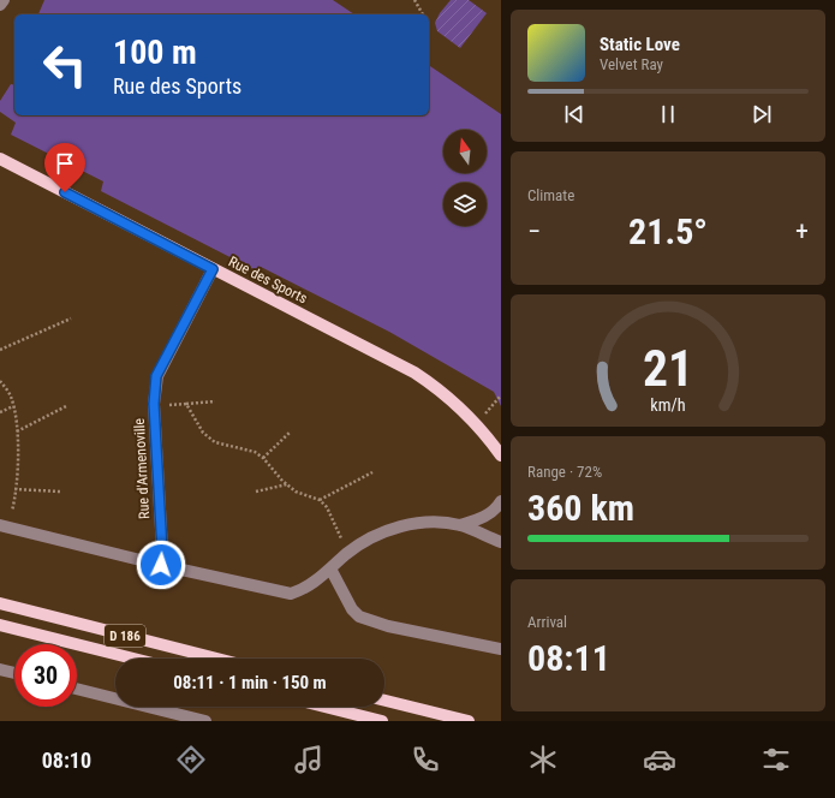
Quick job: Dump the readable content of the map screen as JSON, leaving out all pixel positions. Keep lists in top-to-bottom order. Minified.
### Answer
{"streets":{"main road":["Rue des Sports","D 186"],"street":["Rue d'Armenoville"]},"crossings":[["Rue des Sports","Rue d'Armenoville"]],"north":"top","page":{"turn":["100 m","Rue des Sports"],"song":["Static Love","Velvet Ray"],"tile":["Climate",["Range · 72%","360 km"],["Arrival","08:11"]],"heat":["−","21.5°","+"],"limit":"30","trip":"08:11 · 1 min · 150 m","tabs":"08:10","gauge":["21","km/h"]}}
